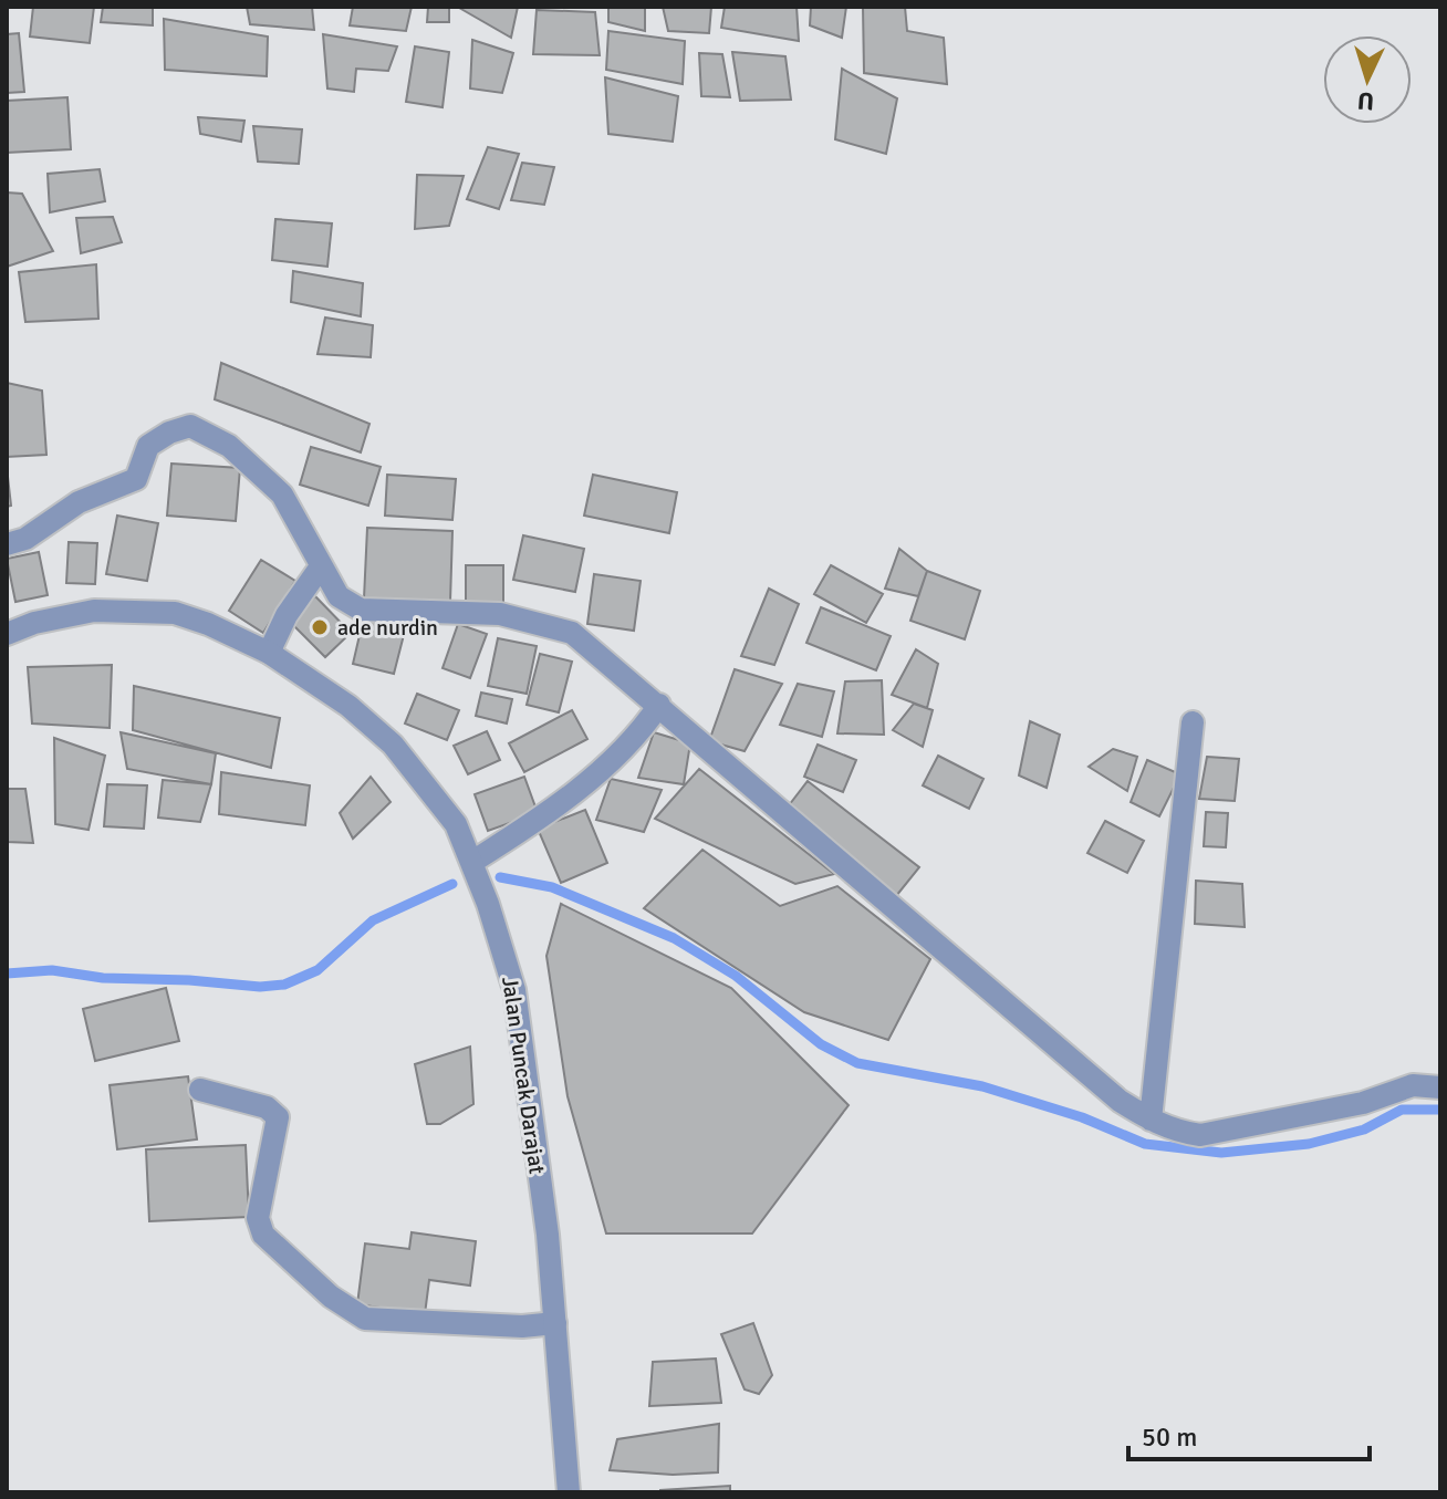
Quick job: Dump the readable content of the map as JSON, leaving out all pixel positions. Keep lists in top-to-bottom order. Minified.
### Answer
{"streets":{"street":["Jalan Puncak Darajat"]},"places":["ade nurdin"],"scale_bar":"50 m","north":"bottom"}
